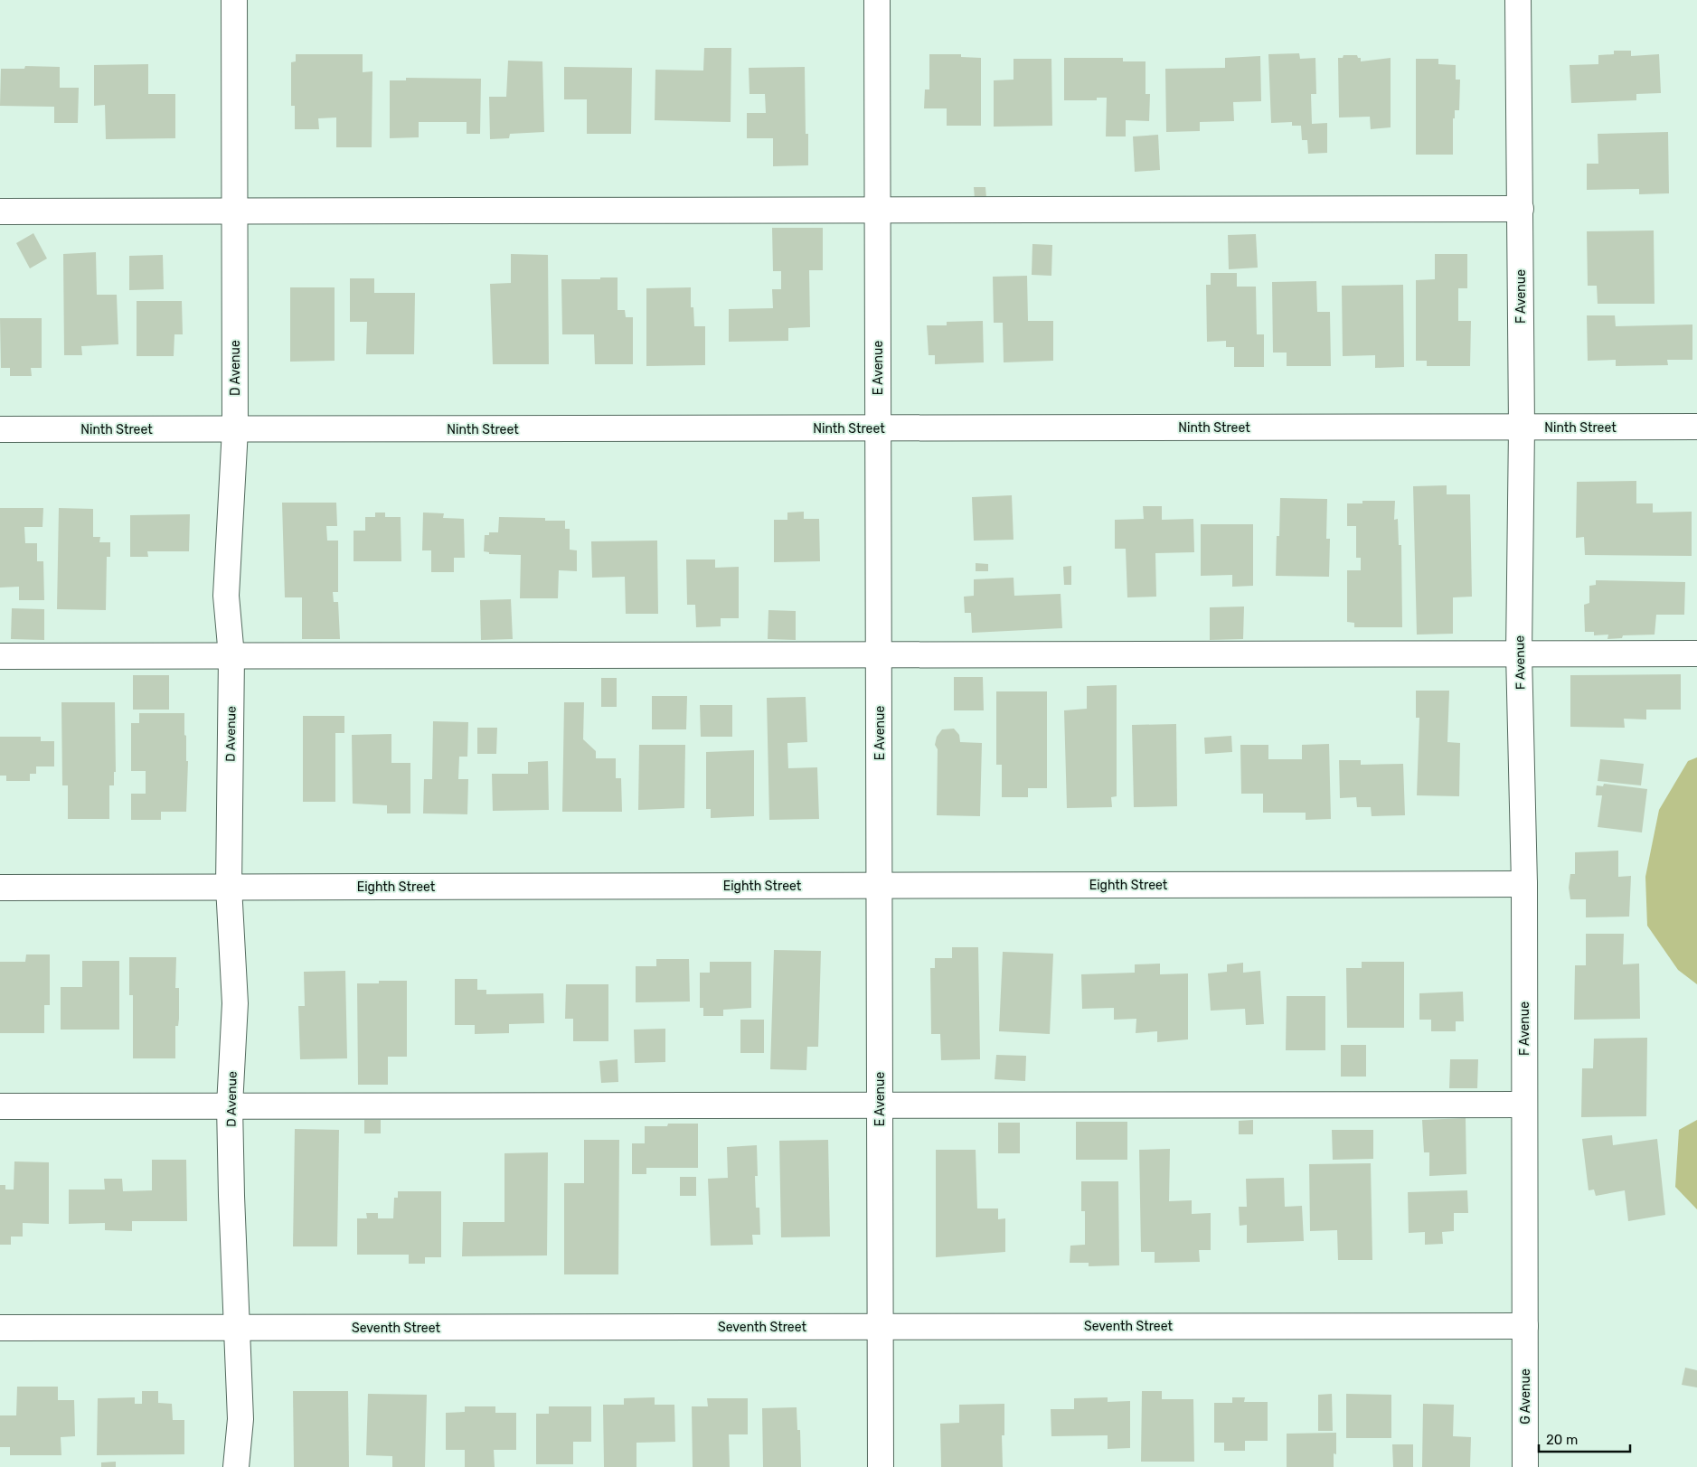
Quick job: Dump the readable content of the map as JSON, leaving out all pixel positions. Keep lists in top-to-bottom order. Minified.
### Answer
{"streets":{"street":["F Avenue","D Avenue","E Avenue","Ninth Street","Eighth Street","Seventh Street","G Avenue"]},"crossings":[["F Avenue","Ninth Street"],["F Avenue","Eighth Street"],["F Avenue","Seventh Street"],["F Avenue","G Avenue"],["D Avenue","Ninth Street"],["D Avenue","Eighth Street"],["D Avenue","Seventh Street"],["E Avenue","Ninth Street"],["E Avenue","Eighth Street"],["E Avenue","Seventh Street"],["Seventh Street","G Avenue"]],"scale_bar":"20 m"}
